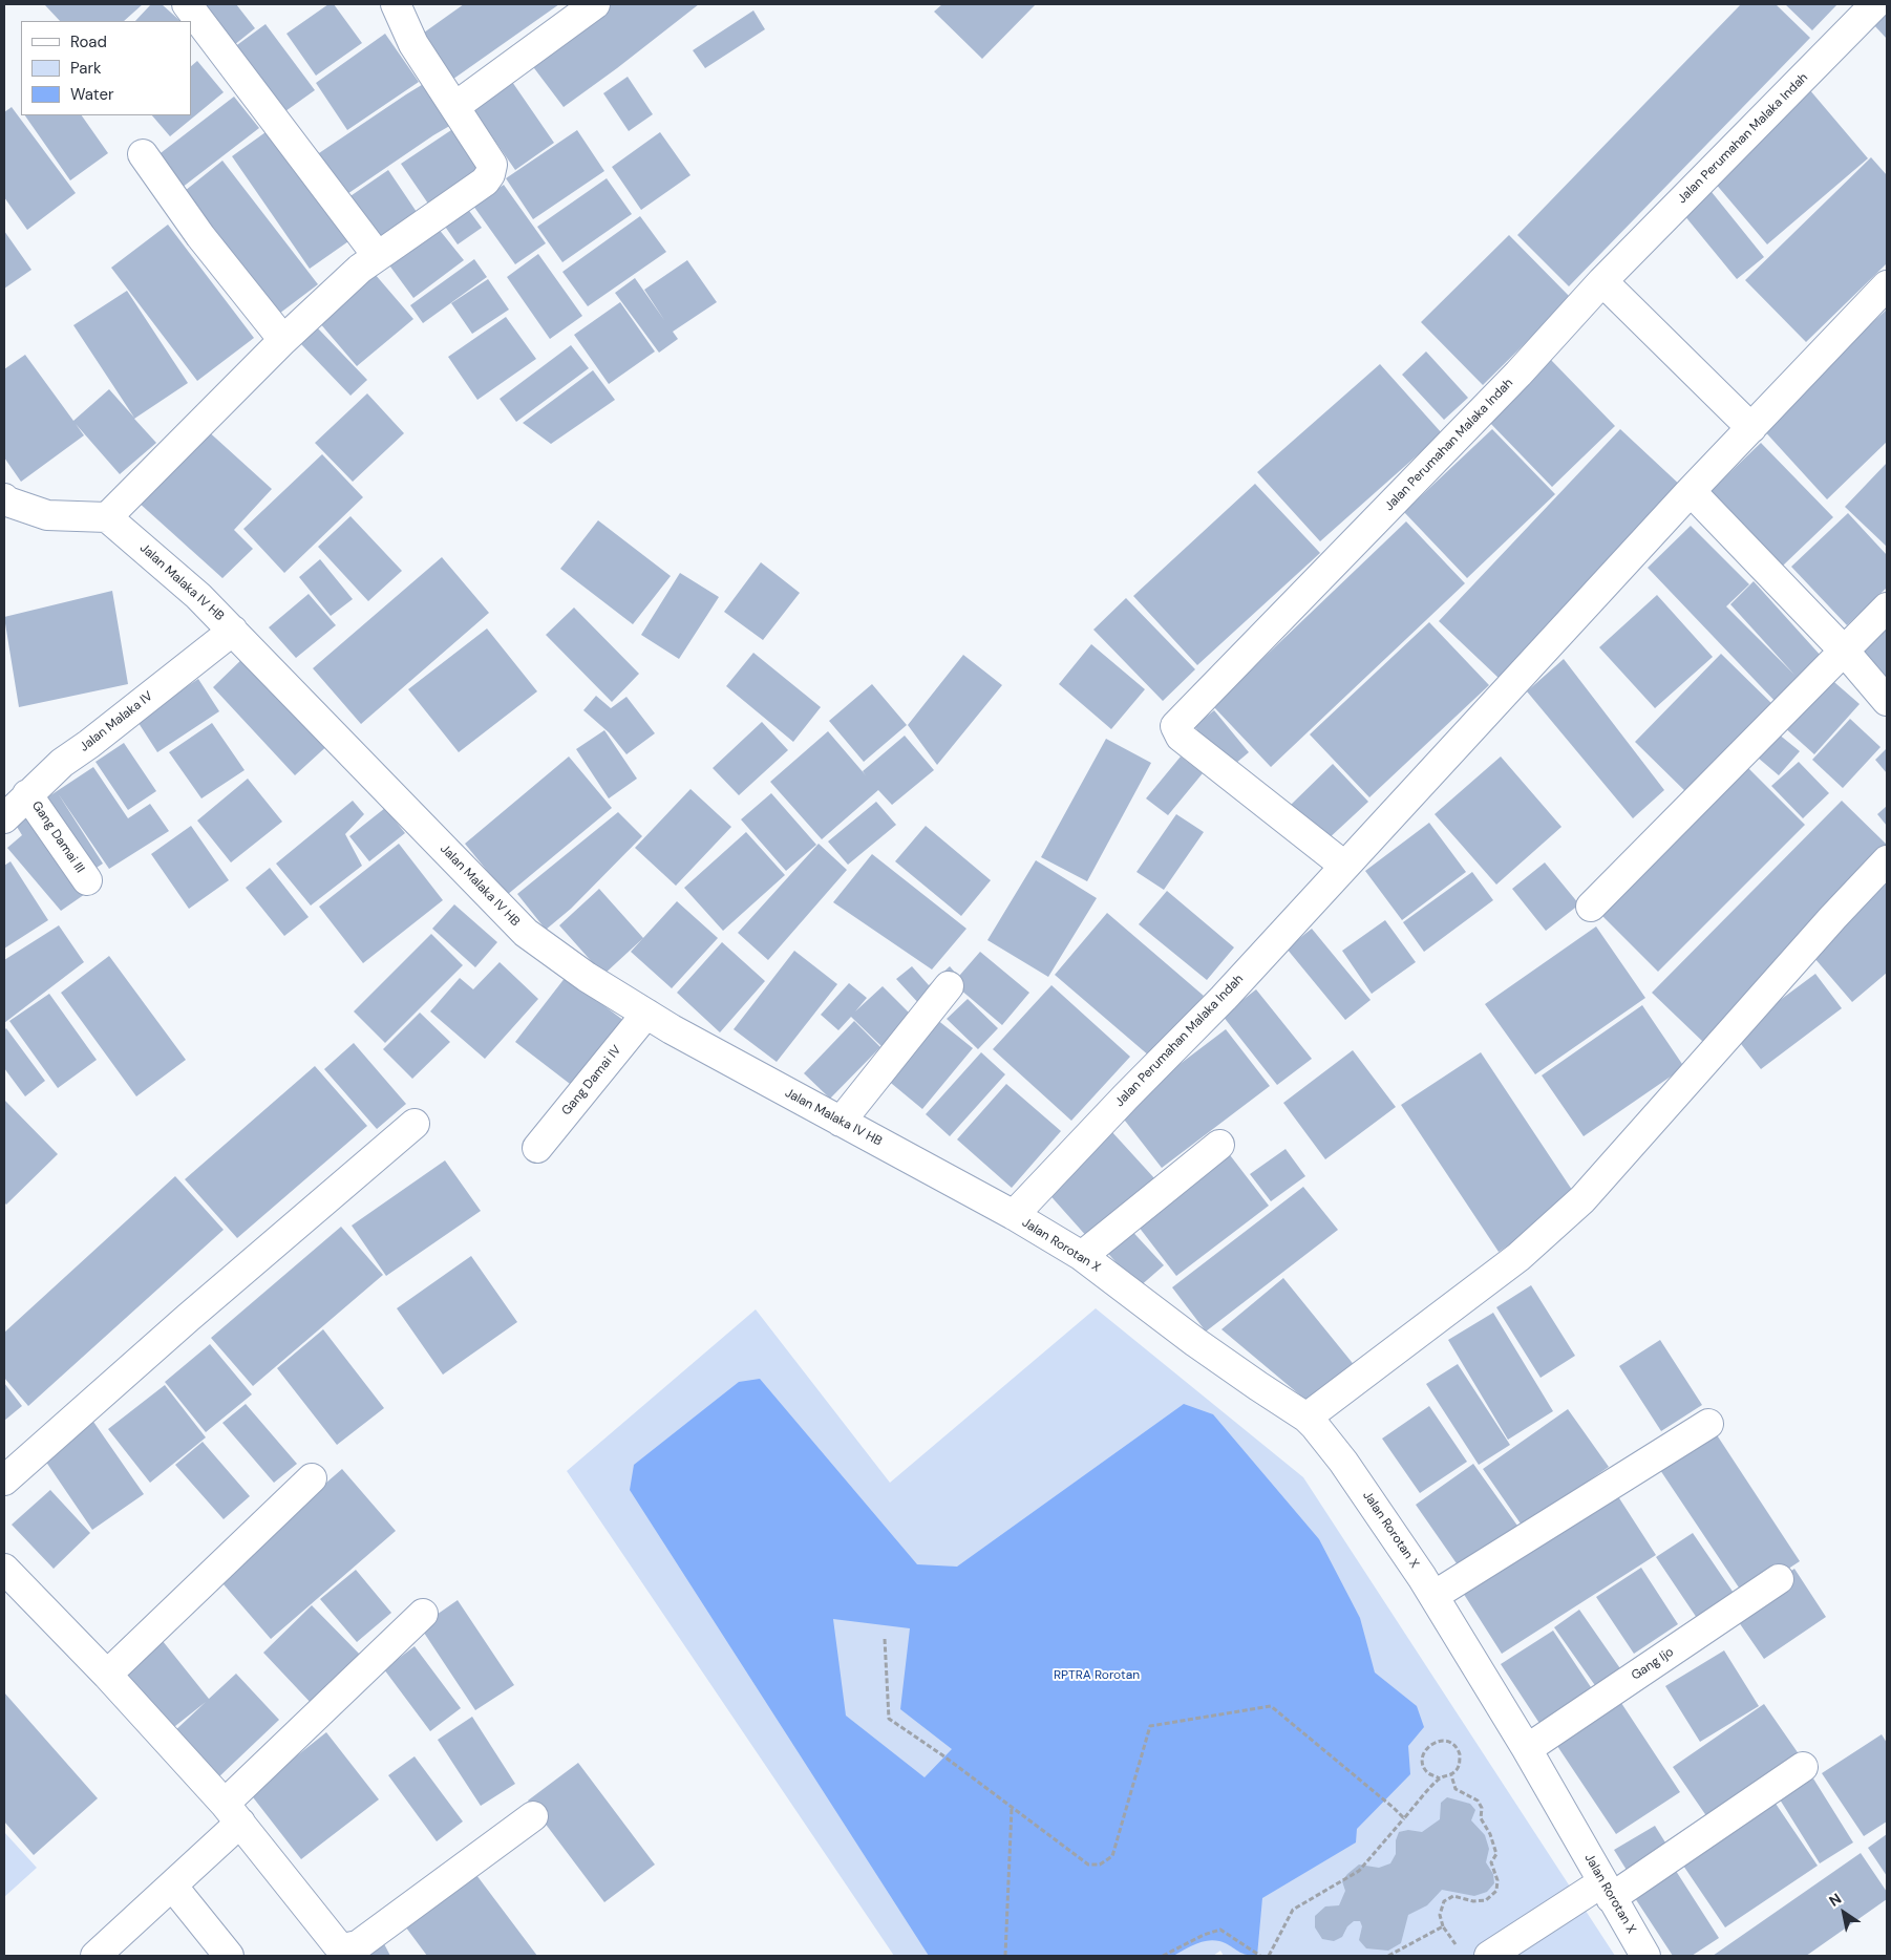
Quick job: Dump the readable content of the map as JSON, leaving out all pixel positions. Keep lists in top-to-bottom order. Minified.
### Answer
{"streets":{"street":["Jalan Perumahan Malaka Indah","Jalan Malaka IV HB","Jalan Malaka IV","Gang Damai III","Gang Damai IV","Jalan Rorotan X","Gang Ijo"]},"crossings":[["Jalan Perumahan Malaka Indah","Jalan Malaka IV HB"],["Jalan Perumahan Malaka Indah","Jalan Rorotan X"],["Jalan Malaka IV HB","Jalan Malaka IV"],["Jalan Malaka IV HB","Gang Damai IV"],["Jalan Malaka IV HB","Jalan Rorotan X"],["Jalan Malaka IV","Gang Damai III"],["Jalan Rorotan X","Gang Ijo"]],"parks":["RPTRA Rorotan"],"legend":["Road","Park","Water"],"north":"top left"}
